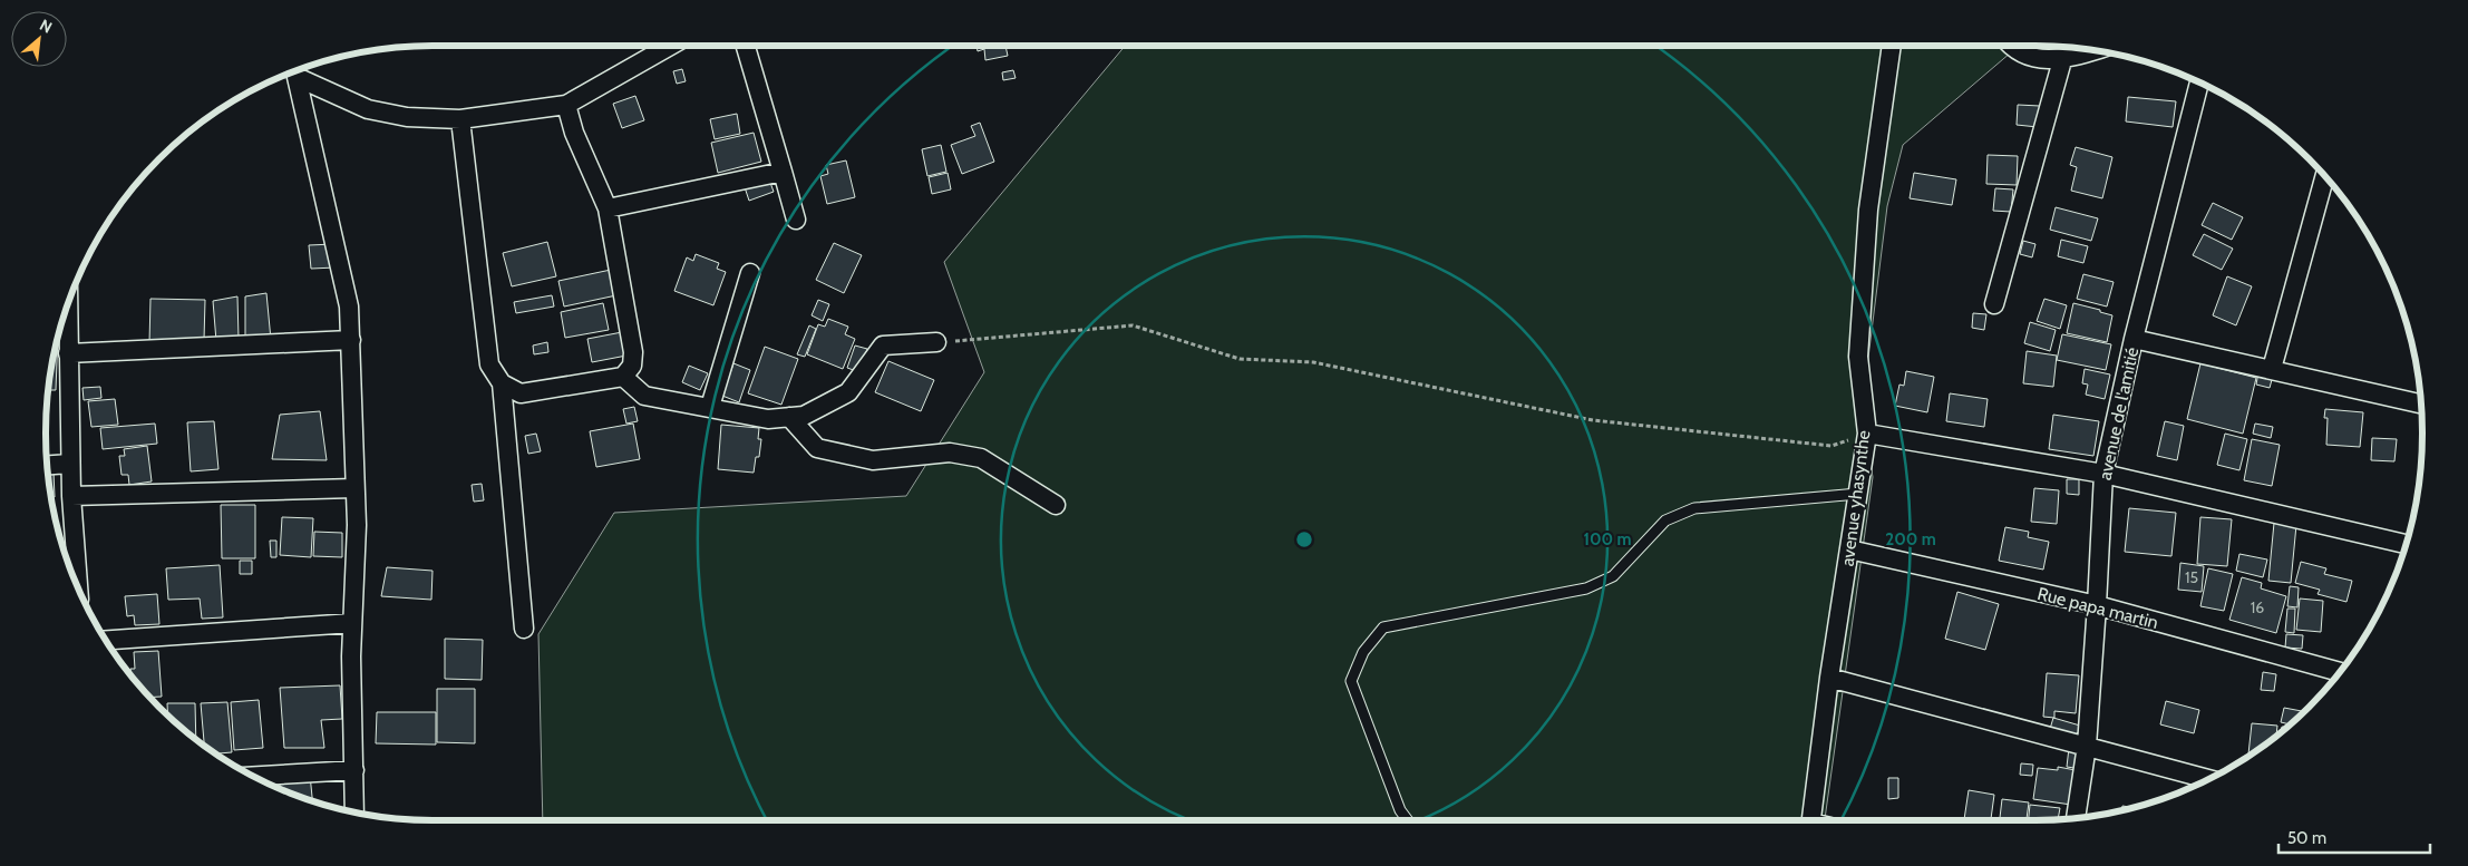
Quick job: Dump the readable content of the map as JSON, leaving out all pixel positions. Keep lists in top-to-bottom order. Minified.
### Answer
{"streets":{"street":["avenue de l'amitié","avenue yhasynthe","Rue papa martin"]},"crossings":[["avenue de l'amitié","Rue papa martin"],["avenue yhasynthe","Rue papa martin"]],"house_numbers":["15","16"],"scale_bar":"50 m","north":"top right","rings":["100 m","200 m"]}
